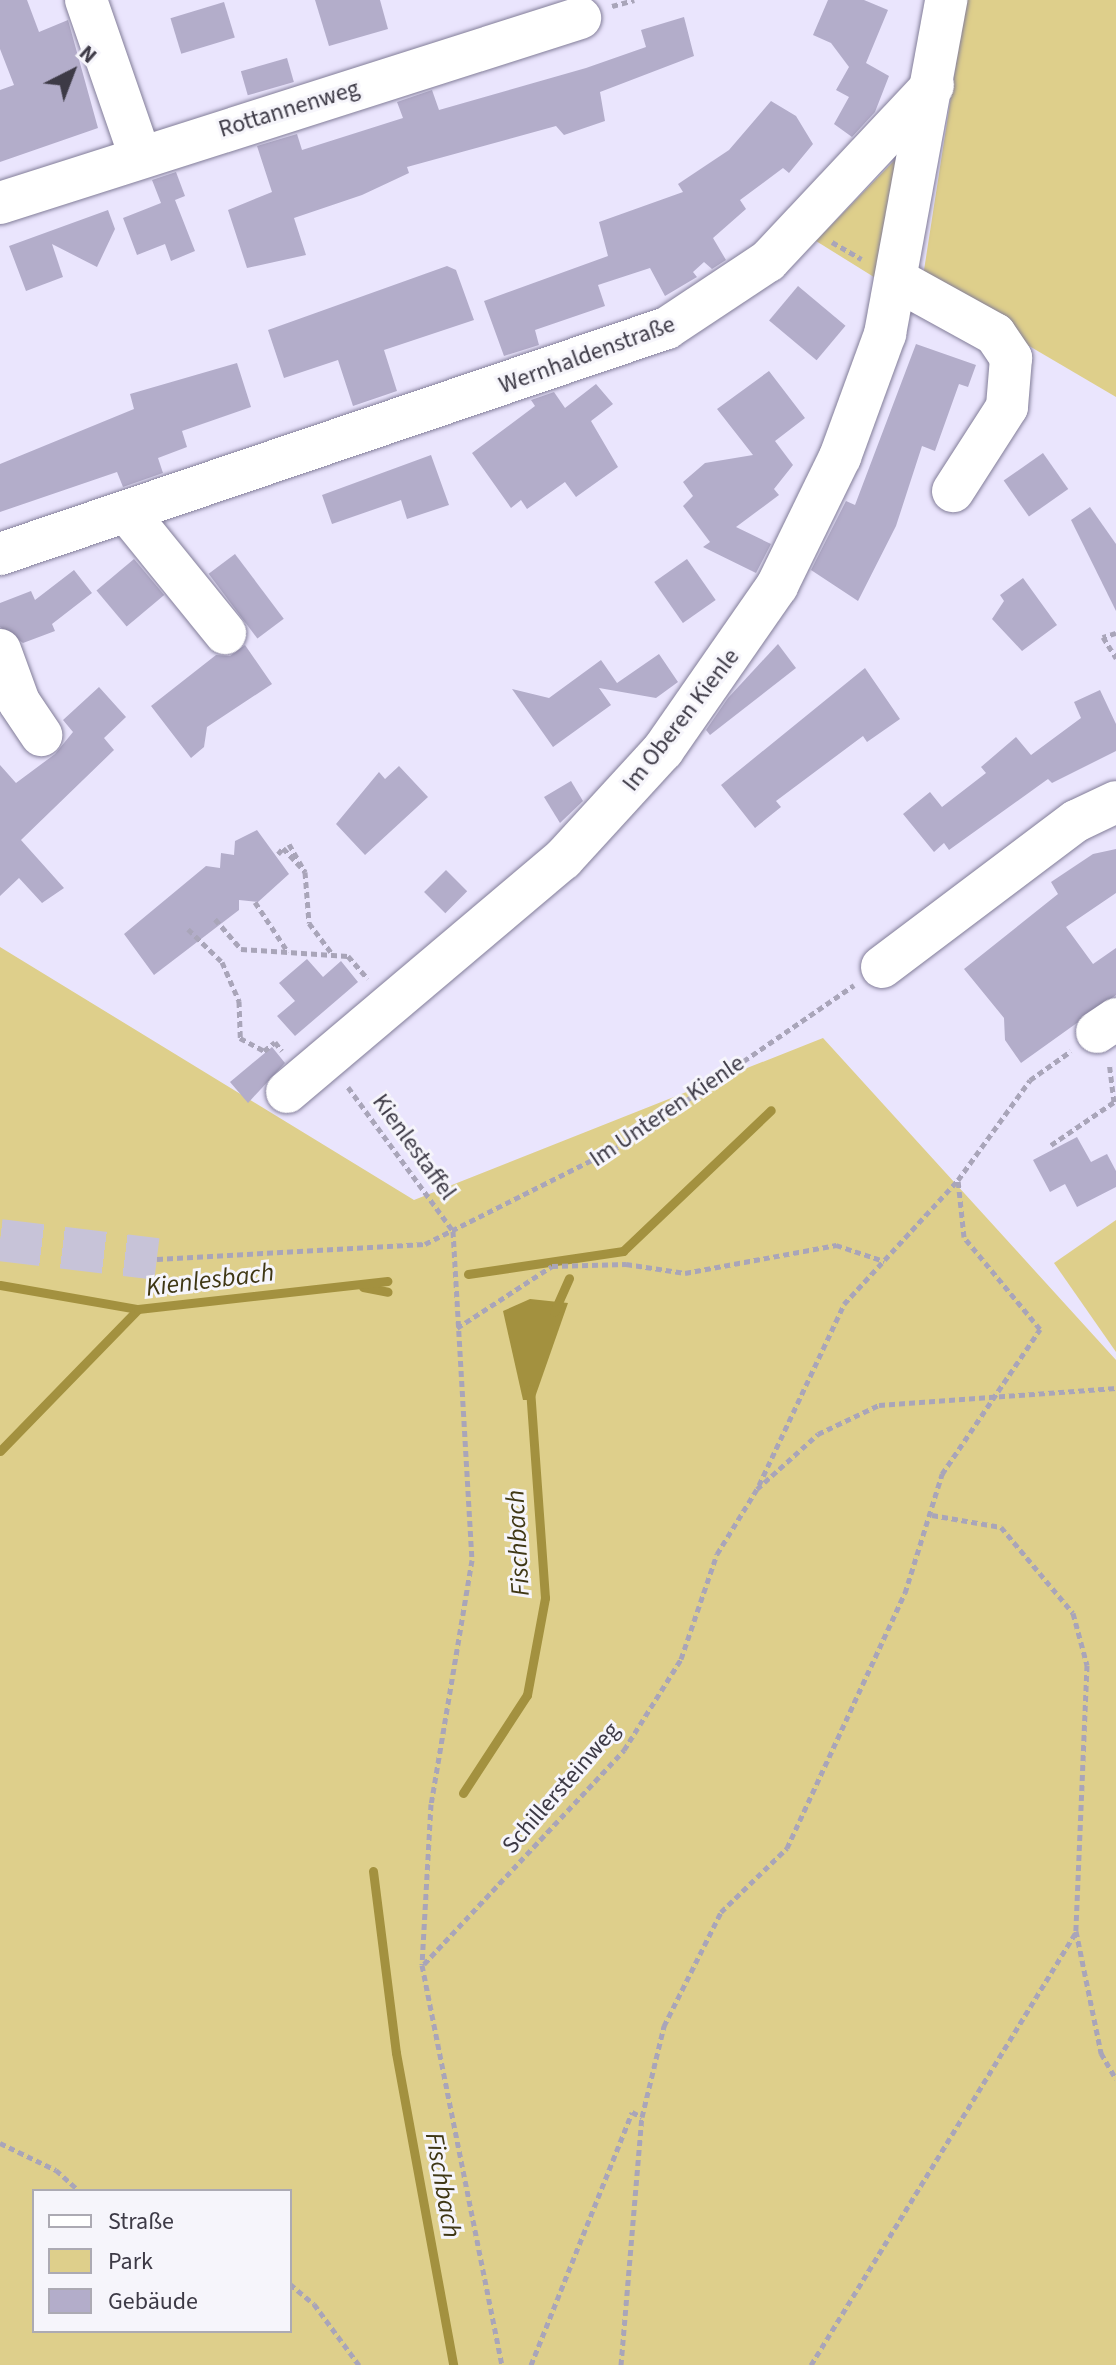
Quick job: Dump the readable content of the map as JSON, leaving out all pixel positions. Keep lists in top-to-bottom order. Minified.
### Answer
{"streets":{"street":["Rottannenweg","Wernhaldenstraße","Im Oberen Kienle"],"path":["Im Unteren Kienle","Kienlestaffel","Schillersteinweg"]},"crossings":[["Wernhaldenstraße","Im Oberen Kienle"],["Im Oberen Kienle","Kienlestaffel"],["Im Unteren Kienle","Kienlestaffel"]],"water":["Kienlesbach","Fischbach"],"legend":["Straße","Park","Gebäude"],"north":"top right"}
